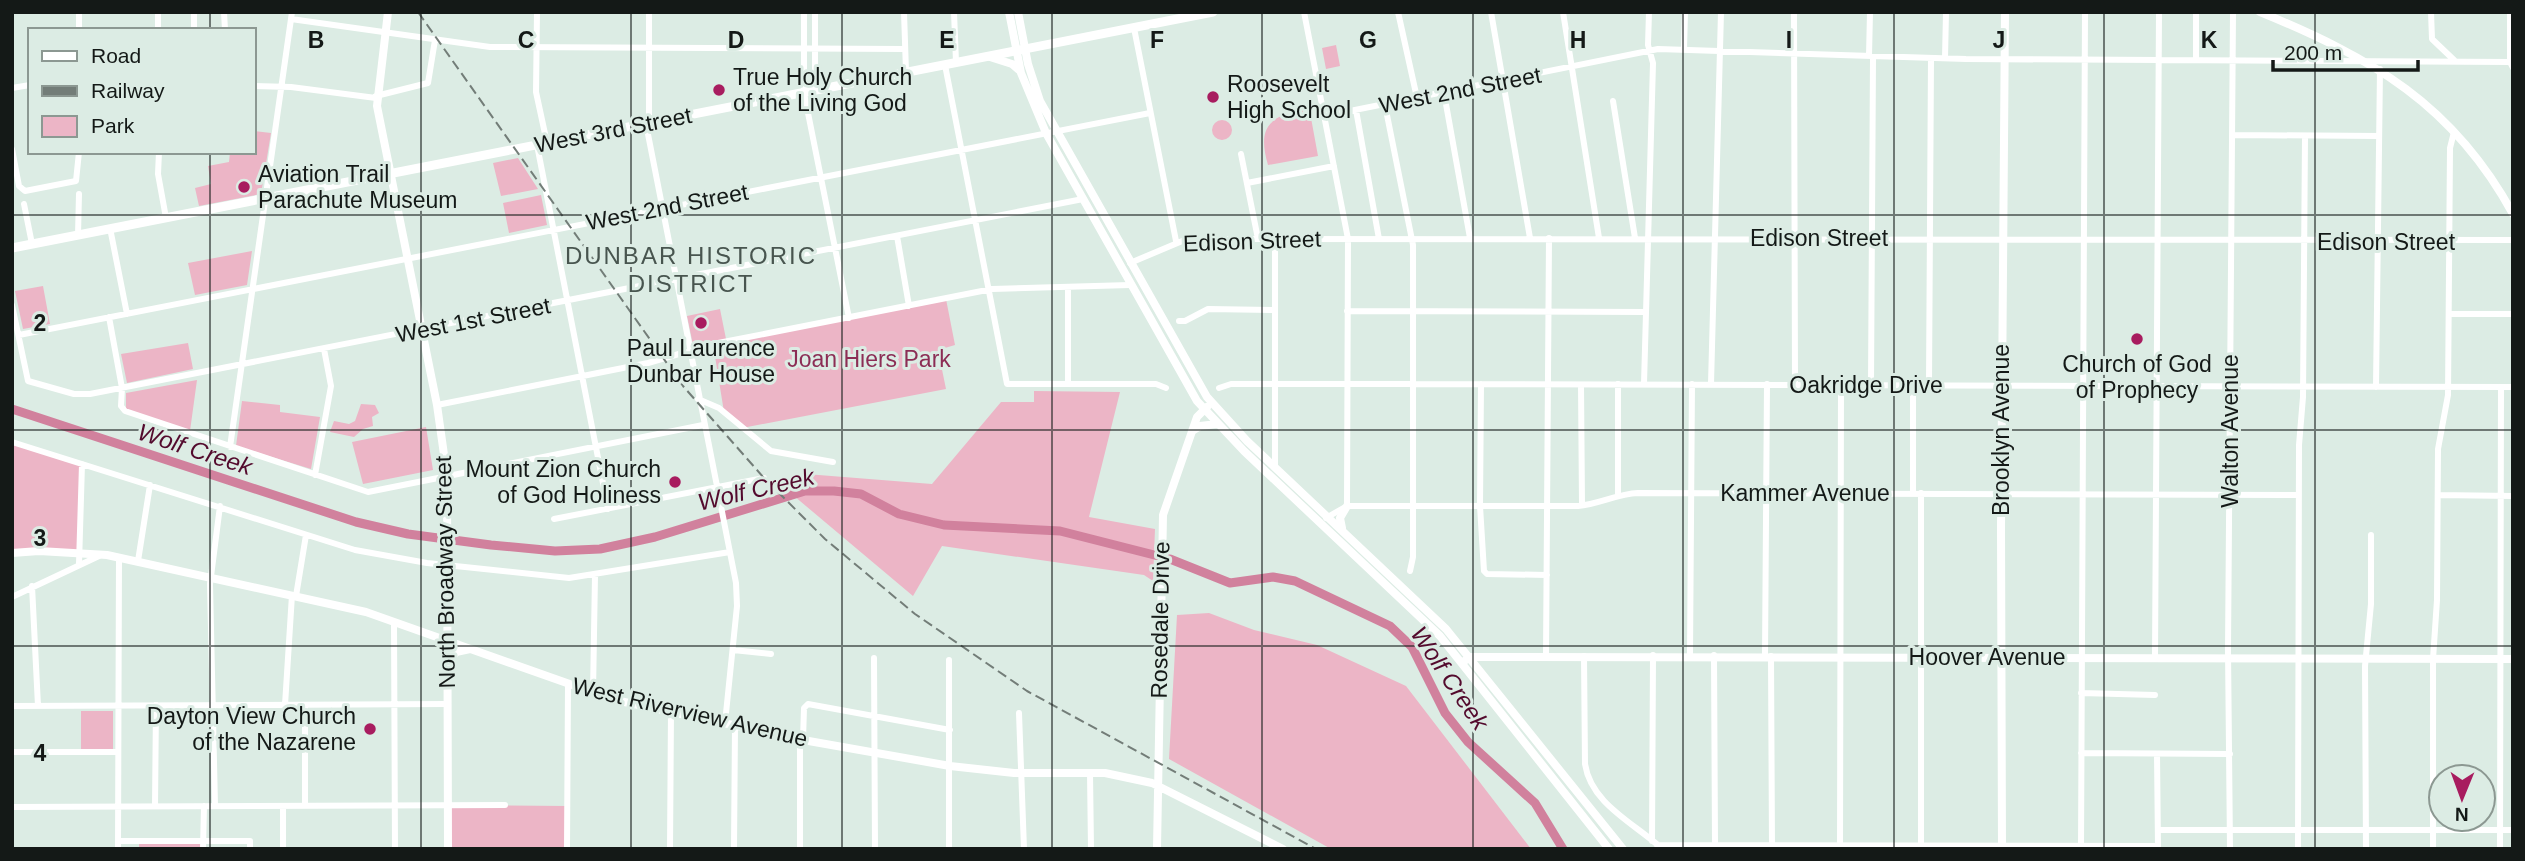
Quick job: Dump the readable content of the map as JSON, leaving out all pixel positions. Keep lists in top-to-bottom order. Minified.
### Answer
{"streets":{"main road":["West 3rd Street"],"street":["West 2nd Street","Edison Street","West 1st Street","Oakridge Drive","Brooklyn Avenue","Walton Avenue","Kammer Avenue","North Broadway Street","Rosedale Drive","Hoover Avenue","West Riverview Avenue"]},"crossings":[["West 2nd Street","West 1st Street"],["West 2nd Street","Brooklyn Avenue"],["West 2nd Street","Walton Avenue"],["West 2nd Street","North Broadway Street"],["West 3rd Street","North Broadway Street"],["Edison Street","Brooklyn Avenue"],["Edison Street","Walton Avenue"],["West 1st Street","North Broadway Street"],["Oakridge Drive","Brooklyn Avenue"],["Oakridge Drive","Walton Avenue"],["Brooklyn Avenue","Kammer Avenue"],["Brooklyn Avenue","Hoover Avenue"],["Walton Avenue","Kammer Avenue"],["Walton Avenue","Hoover Avenue"],["North Broadway Street","West Riverview Avenue"],["Rosedale Drive","West Riverview Avenue"]],"districts":["DUNBAR HISTORIC DISTRICT"],"water":["Wolf Creek"],"parks":["Joan Hiers Park"],"places":["True Holy Church of the Living God","Roosevelt High School","Aviation Trail Parachute Museum","Paul Laurence Dunbar House","Church of God of Prophecy","Mount Zion Church of God Holiness","Dayton View Church of the Nazarene"],"legend":["Road","Railway","Park"],"scale_bar":"200 m","north":"bottom","grid":{"columns":["B","C","D","E","F","G","H","I","J","K"],"rows":["2","3","4"]}}
